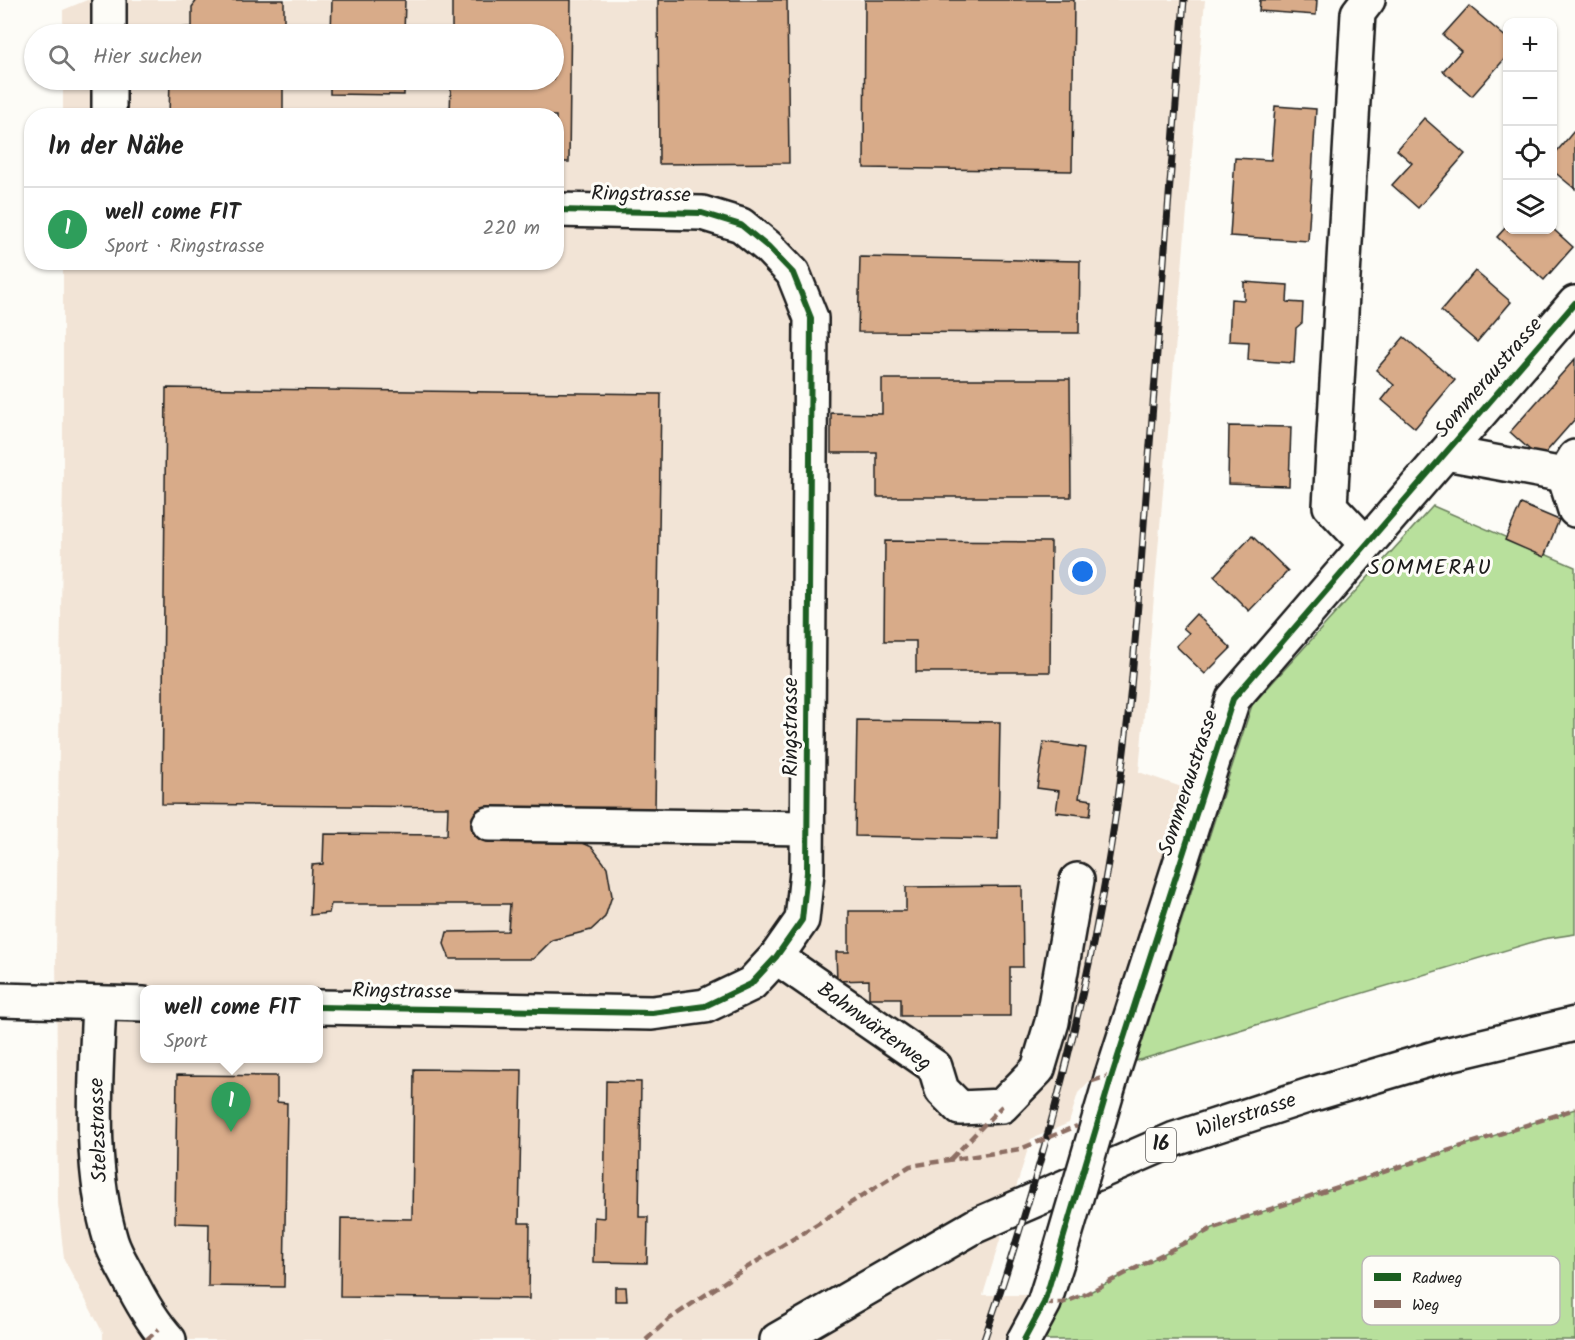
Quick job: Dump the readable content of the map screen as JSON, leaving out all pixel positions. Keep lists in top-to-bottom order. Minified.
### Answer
{"streets":{"street":["Ringstrasse","Sommeraustrasse","Bahnwärterweg","Wilerstrasse","Stelzstrasse","16"]},"crossings":[["Ringstrasse","Bahnwärterweg"]],"districts":["SOMMERAU"],"legend":["Radweg","Weg"],"page":{"map_buttons":["+","−"],"search":"Hier suchen","heading":"In der Nähe","list":[{"mark":"1","name":"well come FIT","note":"Sport · Ringstrasse","value":"220 m"}],"popup":["well come FIT","Sport"],"pins":"1"}}
